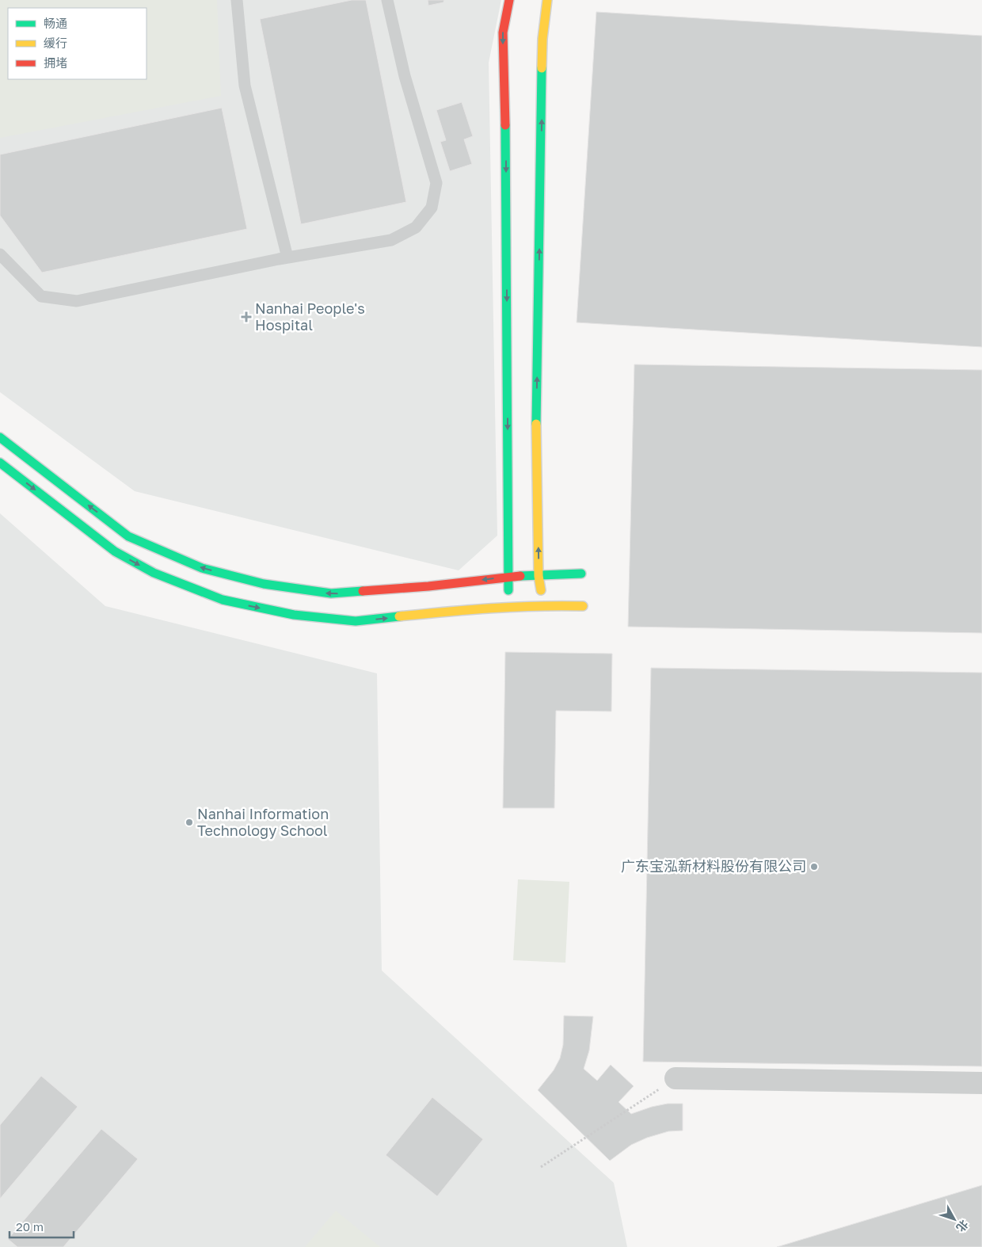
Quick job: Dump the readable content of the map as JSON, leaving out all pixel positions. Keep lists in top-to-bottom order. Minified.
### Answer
{"places":{"health":["Nanhai People's Hospital"],"other":["Nanhai Information Technology School","广东宝泓新材料股份有限公司"]},"legend":["畅通","缓行","拥堵"],"scale_bar":"20 m","north":"bottom right"}
